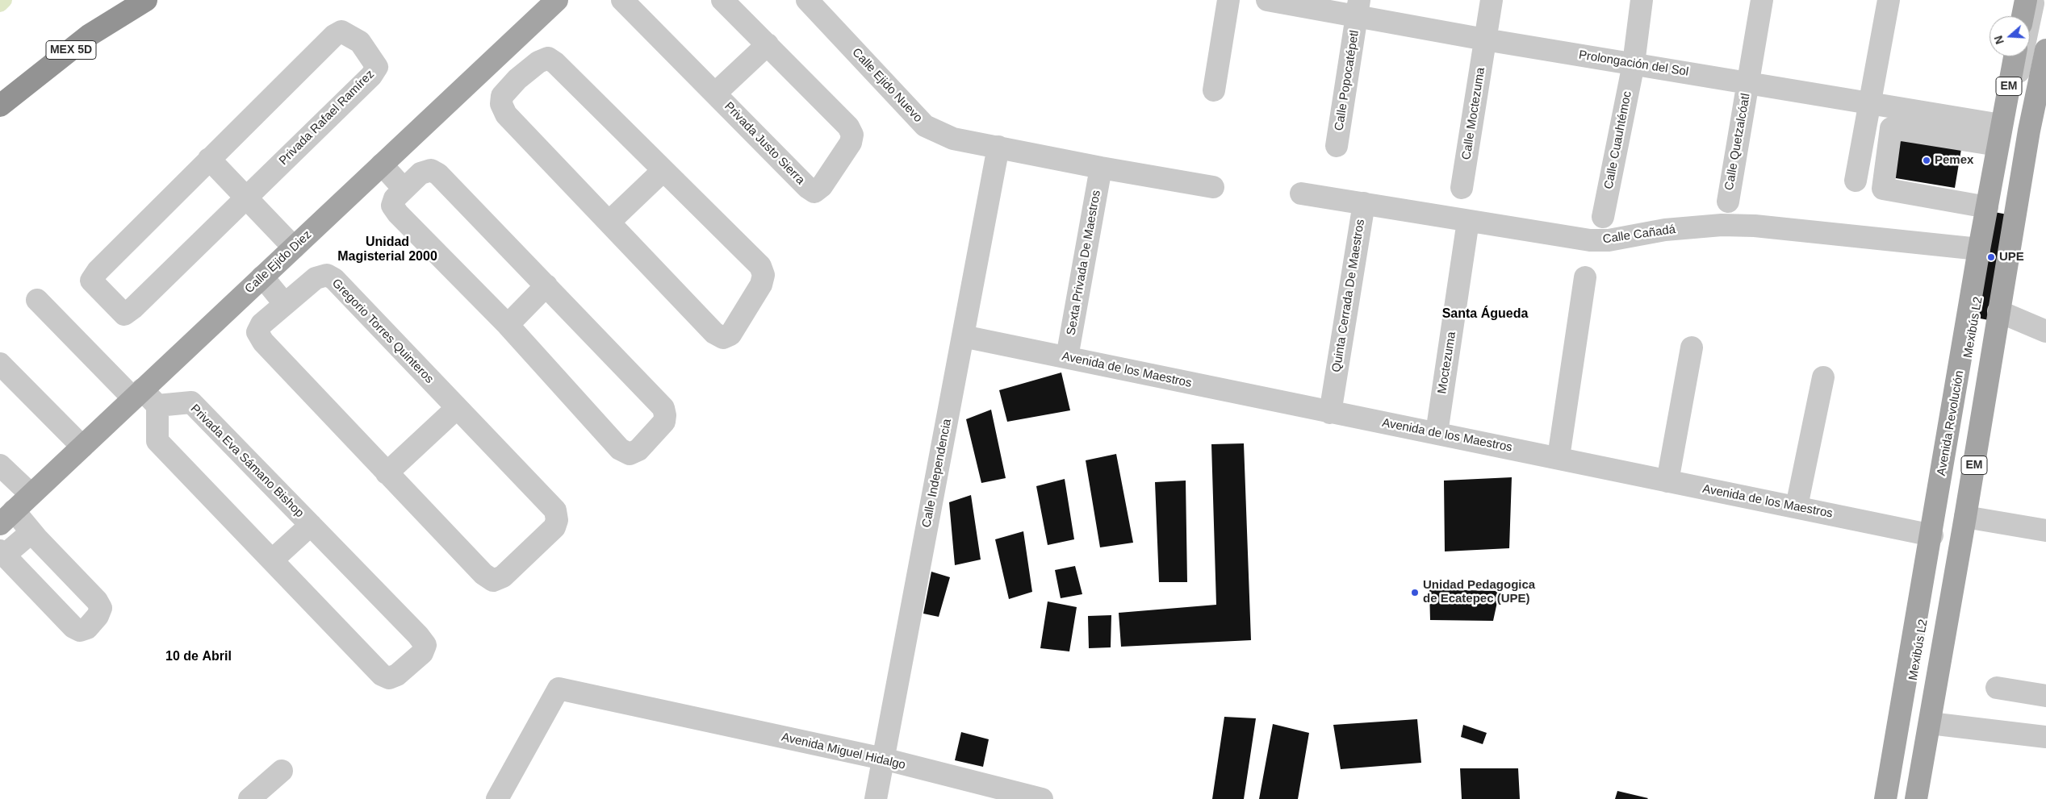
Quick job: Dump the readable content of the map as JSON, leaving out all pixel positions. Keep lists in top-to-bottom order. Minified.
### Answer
{"streets":{"highway":["MEX 5D"],"main road":["EM","Calle Ejido Diez","Avenida Revolución"],"street":["Prolongación del Sol","Calle Popocatépetl","Calle Ejido Nuevo","Calle Moctezuma","Privada Rafael Ramírez","Calle Cuauhtémoc","Calle Quetzalcóatl","Privada Justo Sierra","Calle Cañadá","Sexta Privada De Maestros","Quinta Cerrada De Maestros","Mexibús L2","Gregorio Torres Quinteros","Moctezuma","Avenida de los Maestros","Privada Eva Sámano Bishop","Calle Independencia","Avenida Miguel Hidalgo"]},"crossings":[["Prolongación del Sol","Calle Popocatépetl"],["Prolongación del Sol","Calle Moctezuma"],["Prolongación del Sol","Calle Cuauhtémoc"],["Prolongación del Sol","Calle Quetzalcóatl"],["Prolongación del Sol","Mexibús L2"],["Prolongación del Sol","Avenida Revolución"],["Calle Ejido Nuevo","Sexta Privada De Maestros"],["Calle Ejido Nuevo","Calle Independencia"],["Calle Cañadá","Quinta Cerrada De Maestros"],["Calle Cañadá","Moctezuma"],["Calle Cañadá","Avenida Revolución"],["Sexta Privada De Maestros","Avenida de los Maestros"],["Quinta Cerrada De Maestros","Avenida de los Maestros"],["Mexibús L2","Avenida Revolución"],["Moctezuma","Avenida de los Maestros"],["Avenida de los Maestros","Avenida Revolución"],["Avenida de los Maestros","Calle Independencia"],["Calle Independencia","Avenida Miguel Hidalgo"]],"districts":["Unidad Magisterial 2000","Santa Águeda","10 de Abril"],"places":["Pemex","UPE","Unidad Pedagogica de Ecatepec (UPE)"],"north":"left"}
